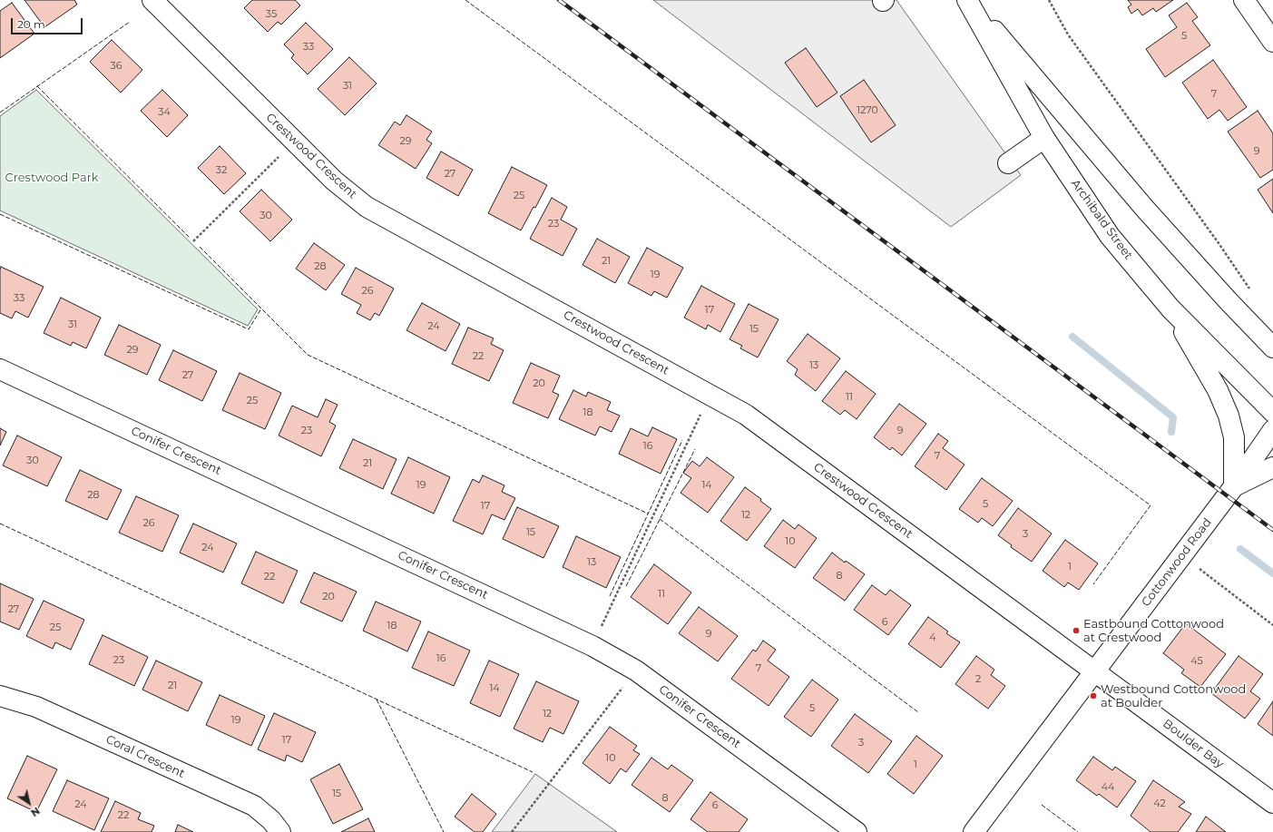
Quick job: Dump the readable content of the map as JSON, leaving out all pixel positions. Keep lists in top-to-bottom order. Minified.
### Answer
{"streets":{"street":["Crestwood Crescent","Archibald Street","Conifer Crescent","Cottonwood Road","Boulder Bay","Coral Crescent"]},"crossings":[["Crestwood Crescent","Cottonwood Road"],["Crestwood Crescent","Boulder Bay"],["Cottonwood Road","Boulder Bay"]],"parks":["Crestwood Park"],"places":["Eastbound Cottonwood at Crestwood","Westbound Cottonwood at Boulder"],"house_numbers":["35","5","33","36","31","7","1270","34","29","9","32","27","25","30","23","21","28","19","26","33","17","31","24","15","29","22","13","27","20","11","25","18","23","9","16","7","30","21","19","14","28","5","17","12","26","15","3","10","24","13","1","8","22","11","20","27","6","18","25","9","4","16","23","45","7","2","21","14","5","12","19","17","3","10","1","44","15","8","42","24","6","22"],"scale_bar":"20 m","north":"bottom right"}
